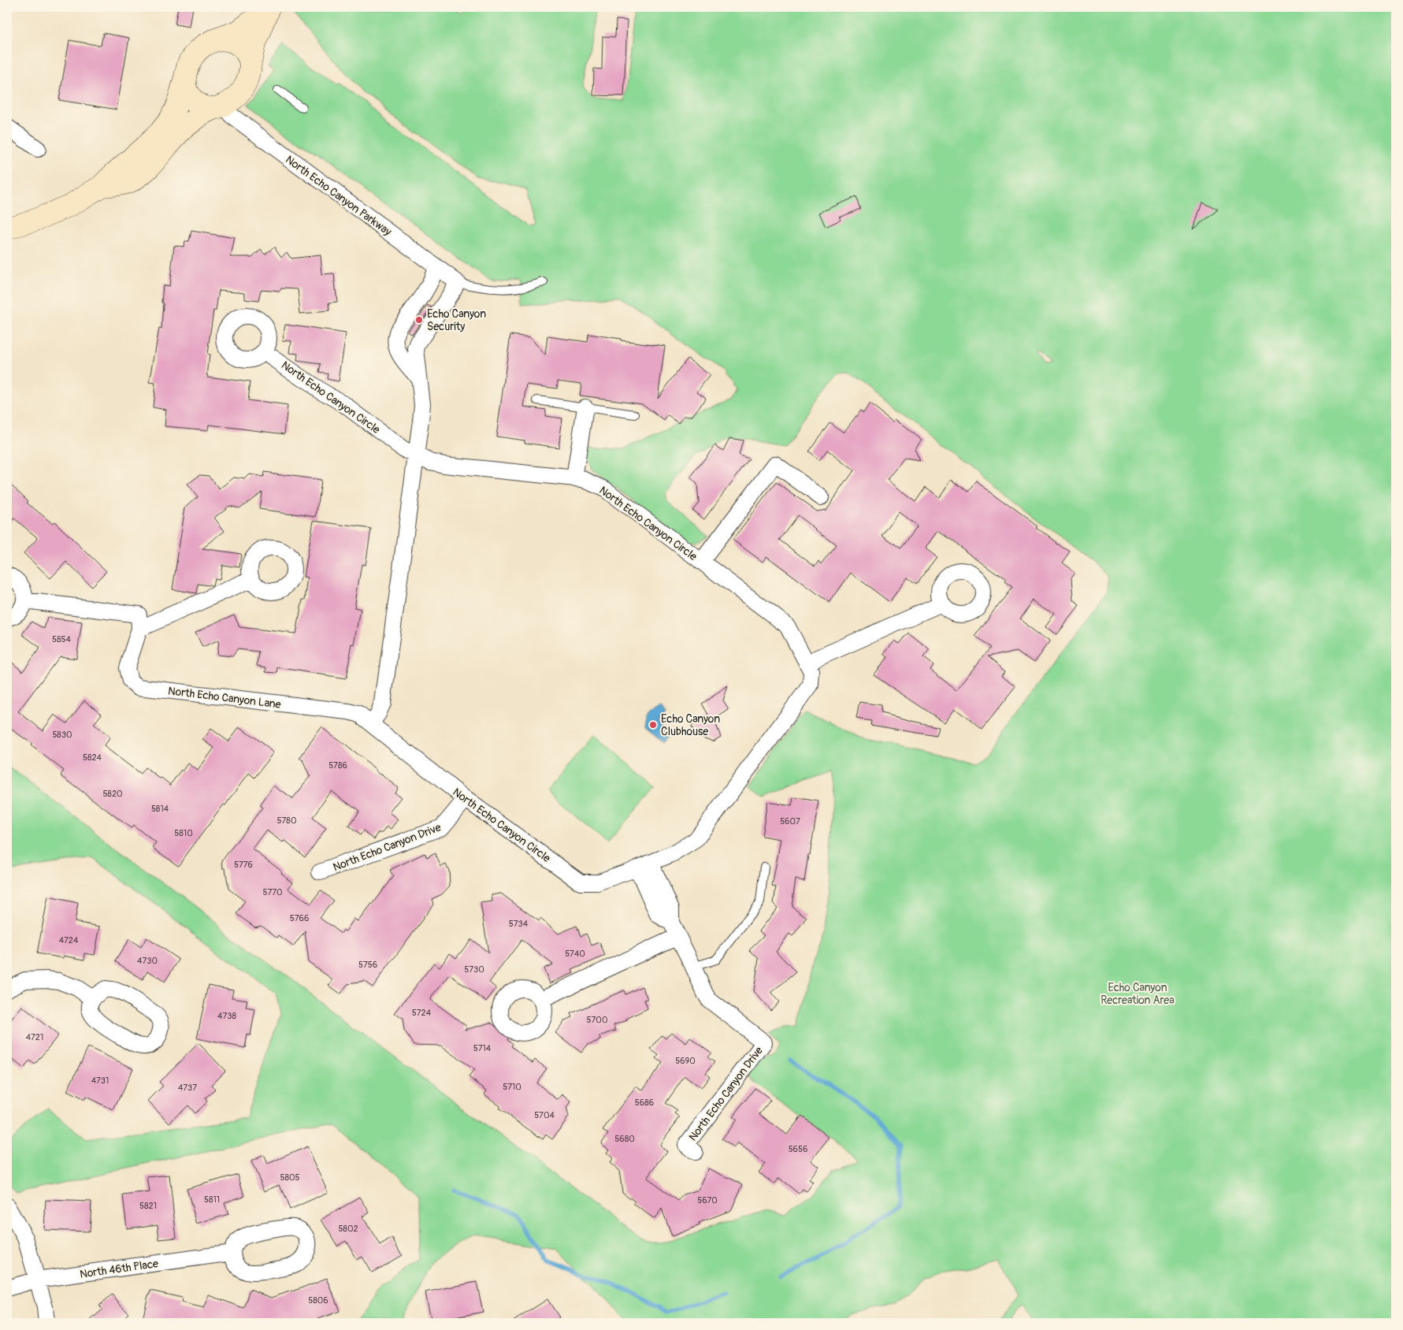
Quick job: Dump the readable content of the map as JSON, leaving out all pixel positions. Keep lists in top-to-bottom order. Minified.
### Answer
{"streets":{"street":["North Echo Canyon Parkway","North Echo Canyon Circle","North Echo Canyon Lane","North Echo Canyon Drive","North 46th Place"]},"crossings":[["North Echo Canyon Circle","North Echo Canyon Lane"],["North Echo Canyon Circle","North Echo Canyon Drive"]],"parks":["Echo Canyon Recreation Area"],"places":["Echo Canyon Security","Echo Canyon Clubhouse"],"house_numbers":["5854","5830","5824","5786","5820","5814","5780","5607","5810","5776","5770","5766","5734","4724","5740","4730","5756","5730","5724","4738","5700","4721","5714","5690","4731","5710","4737","5686","5704","5680","5656","5805","5811","5670","5821","5802","5806"]}
